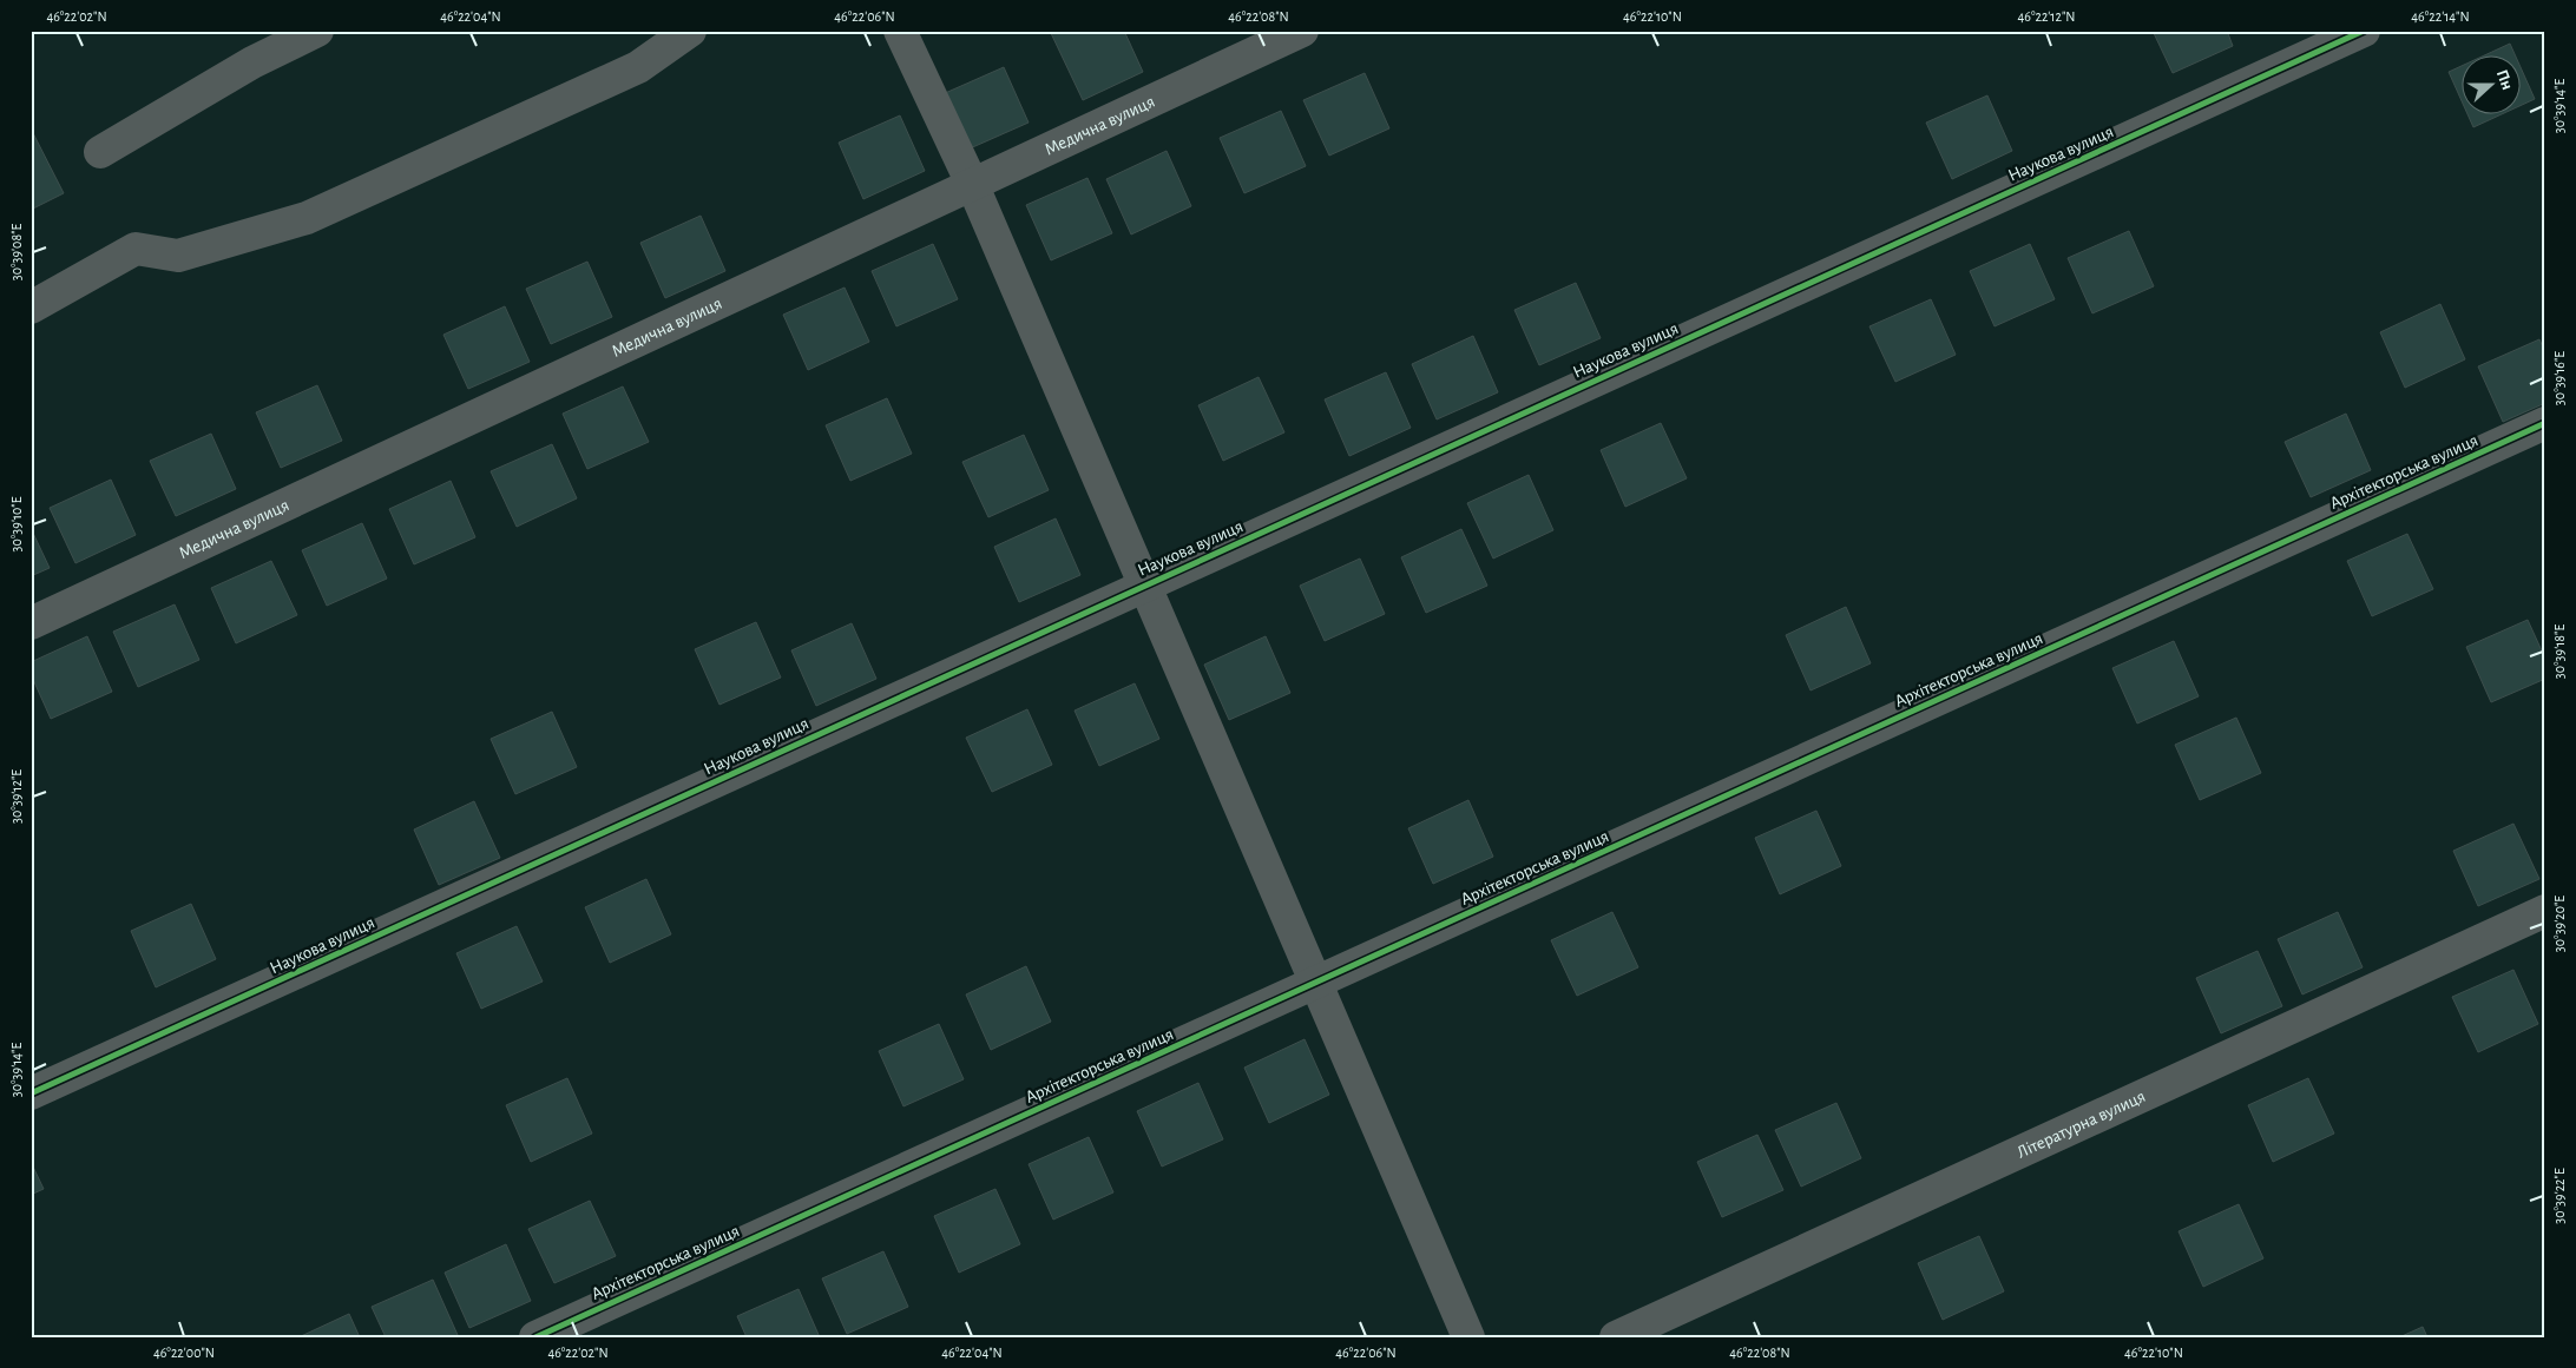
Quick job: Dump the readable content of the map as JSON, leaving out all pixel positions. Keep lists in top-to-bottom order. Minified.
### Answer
{"streets":{"street":["Медична вулиця","Наукова вулиця","Архітекторська вулиця","Літературна вулиця"]},"north":"right","coordinates":["46°22'02\"N","46°22'04\"N","46°22'06\"N","46°22'08\"N","46°22'10\"N","46°22'12\"N","46°22'14\"N","30°39'14\"E","30°39'08\"E","30°39'16\"E","30°39'10\"E","30°39'18\"E","30°39'12\"E","30°39'20\"E","30°39'22\"E","46°22'00\"N"]}
